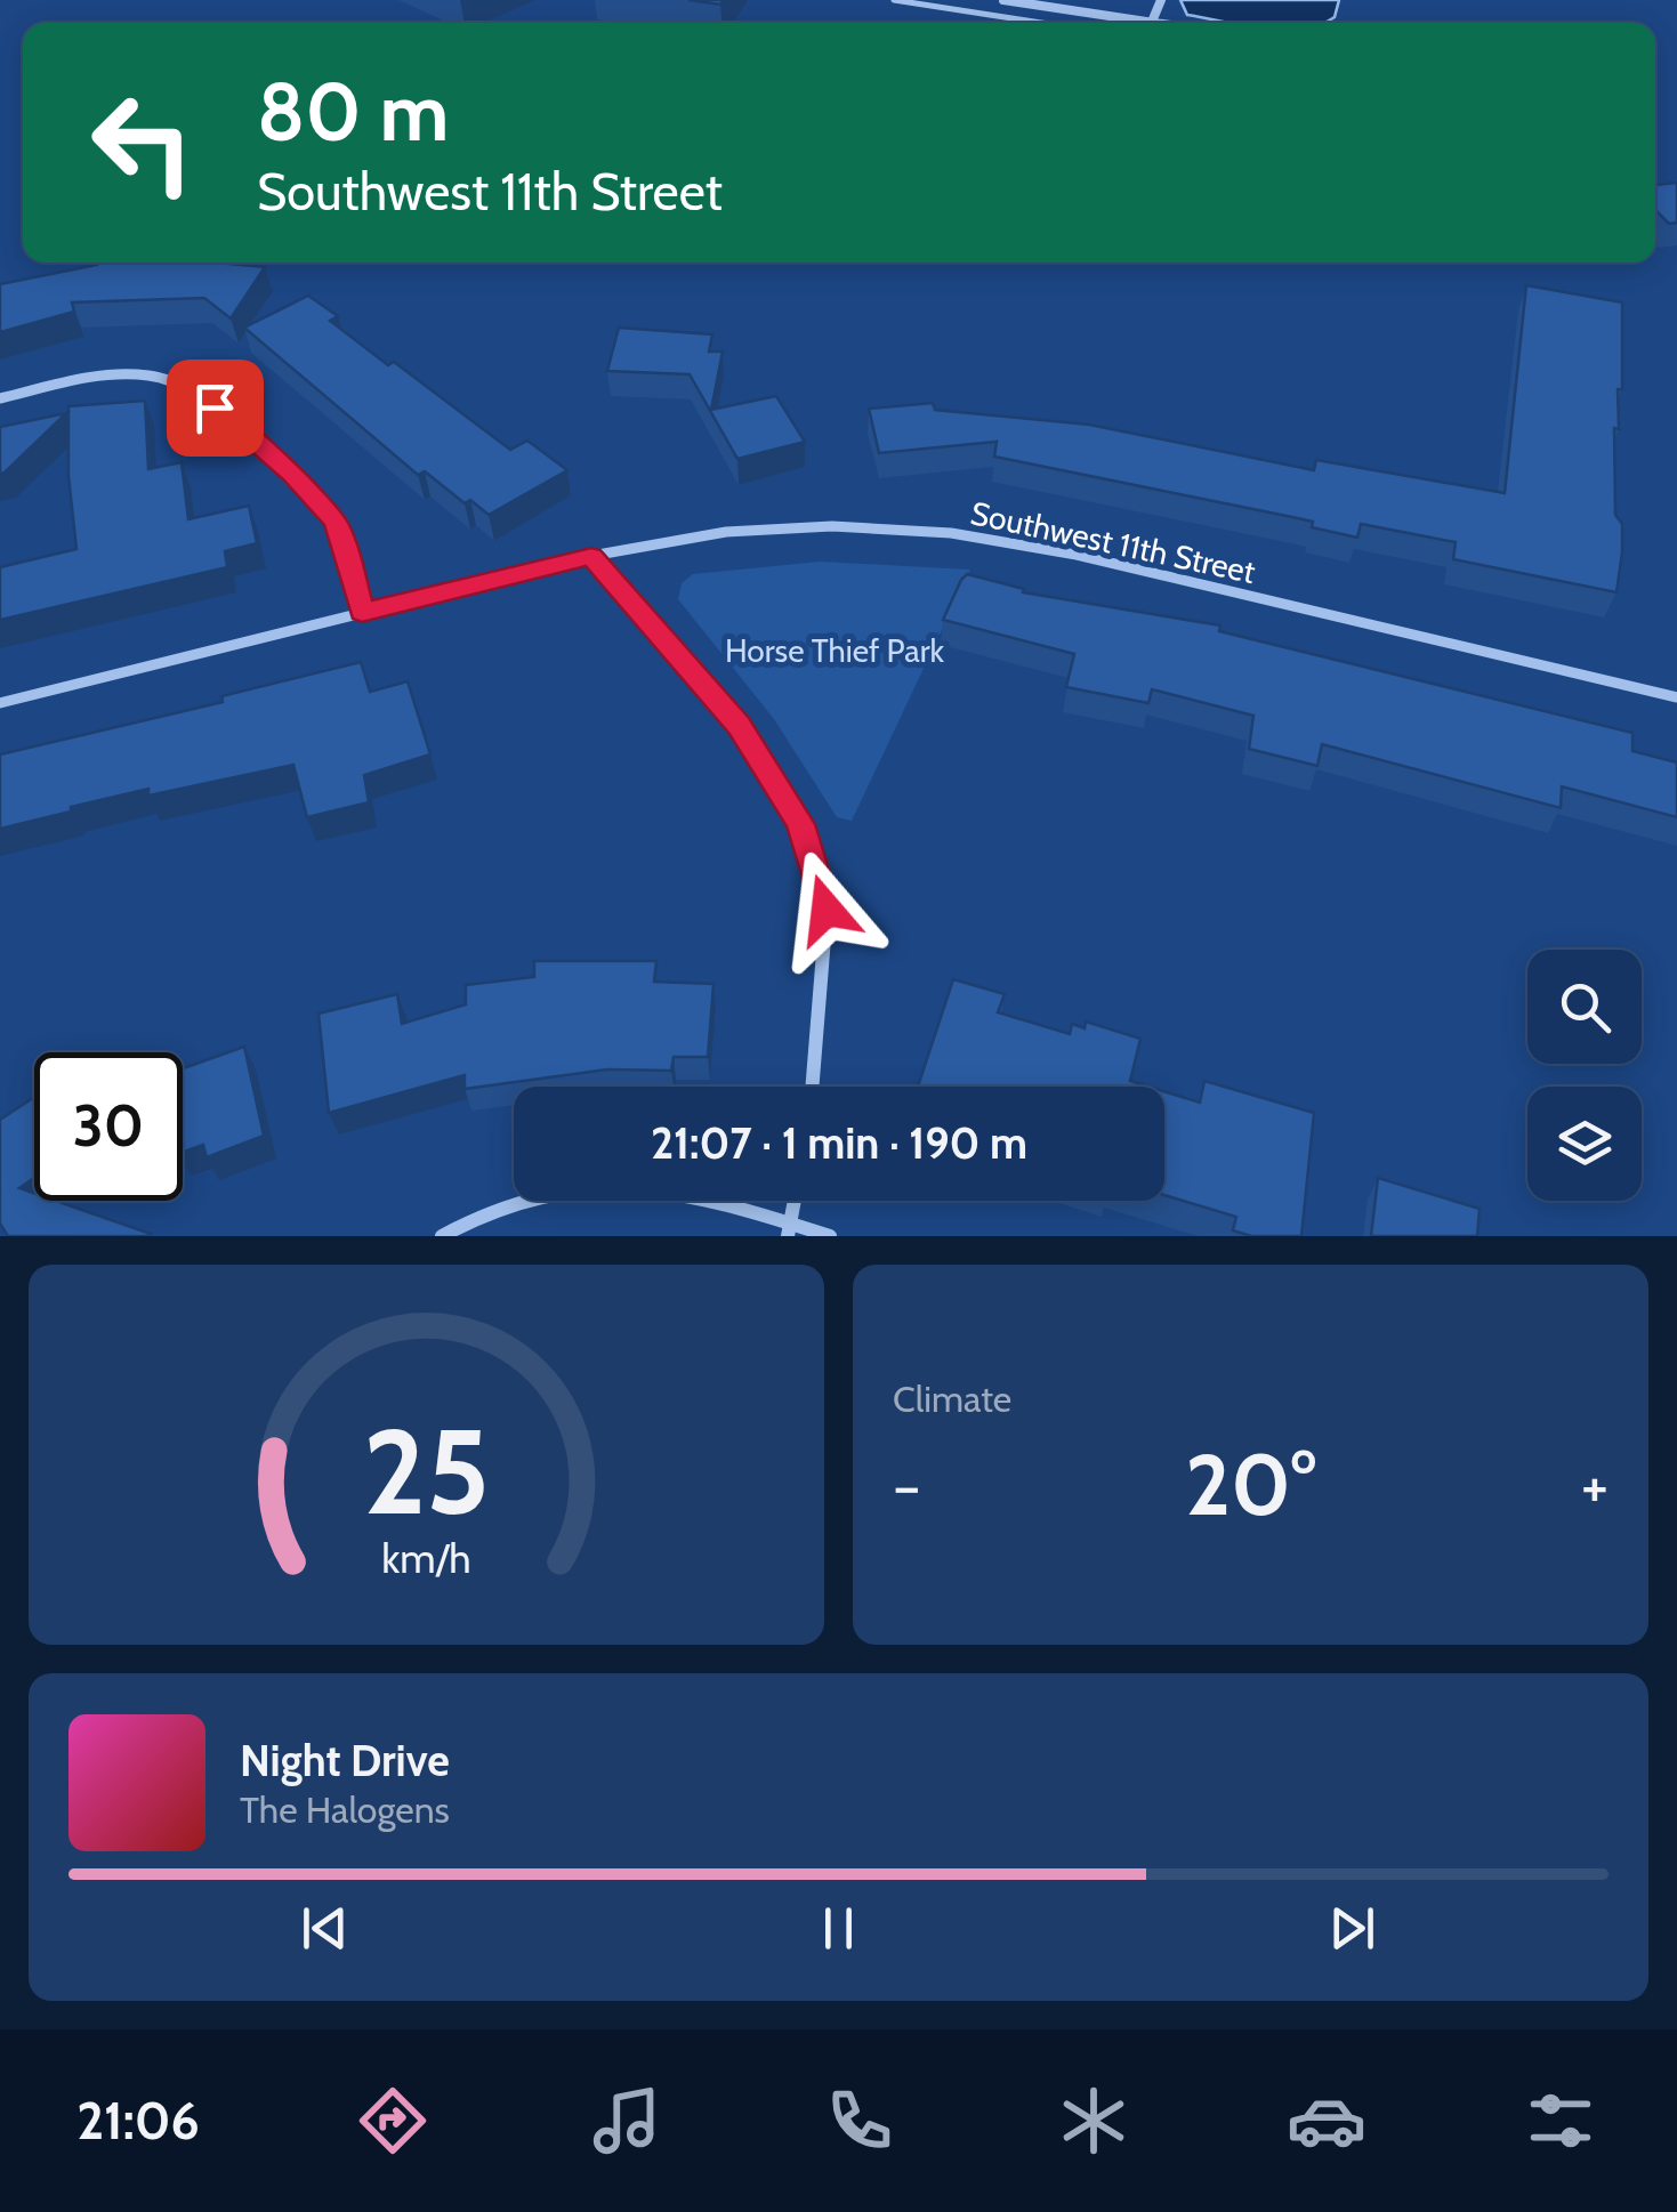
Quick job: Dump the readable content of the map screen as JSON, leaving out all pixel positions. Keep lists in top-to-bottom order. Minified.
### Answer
{"streets":{"street":["Southwest 11th Street"]},"parks":["Horse Thief Park"],"page":{"turn":["80 m","Southwest 11th Street"],"limit":"30","trip":"21:07 · 1 min · 190 m","tile":"Climate","heat":["−","20°","+"],"song":["Night Drive","The Halogens"],"tabs":"21:06","gauge":["25","km/h"]}}
